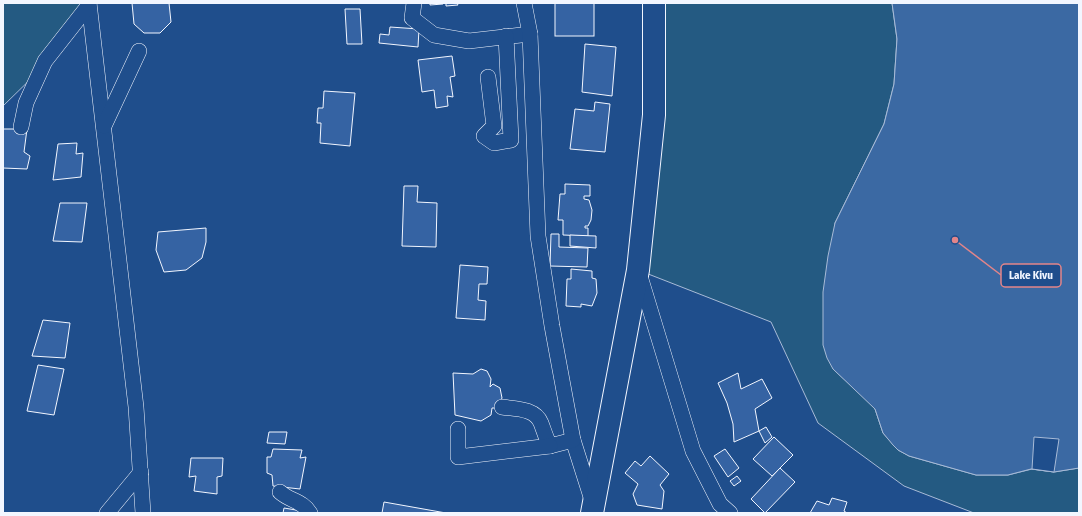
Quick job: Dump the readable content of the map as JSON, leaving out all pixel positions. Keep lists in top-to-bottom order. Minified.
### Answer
{"places":["Lake Kivu"]}
